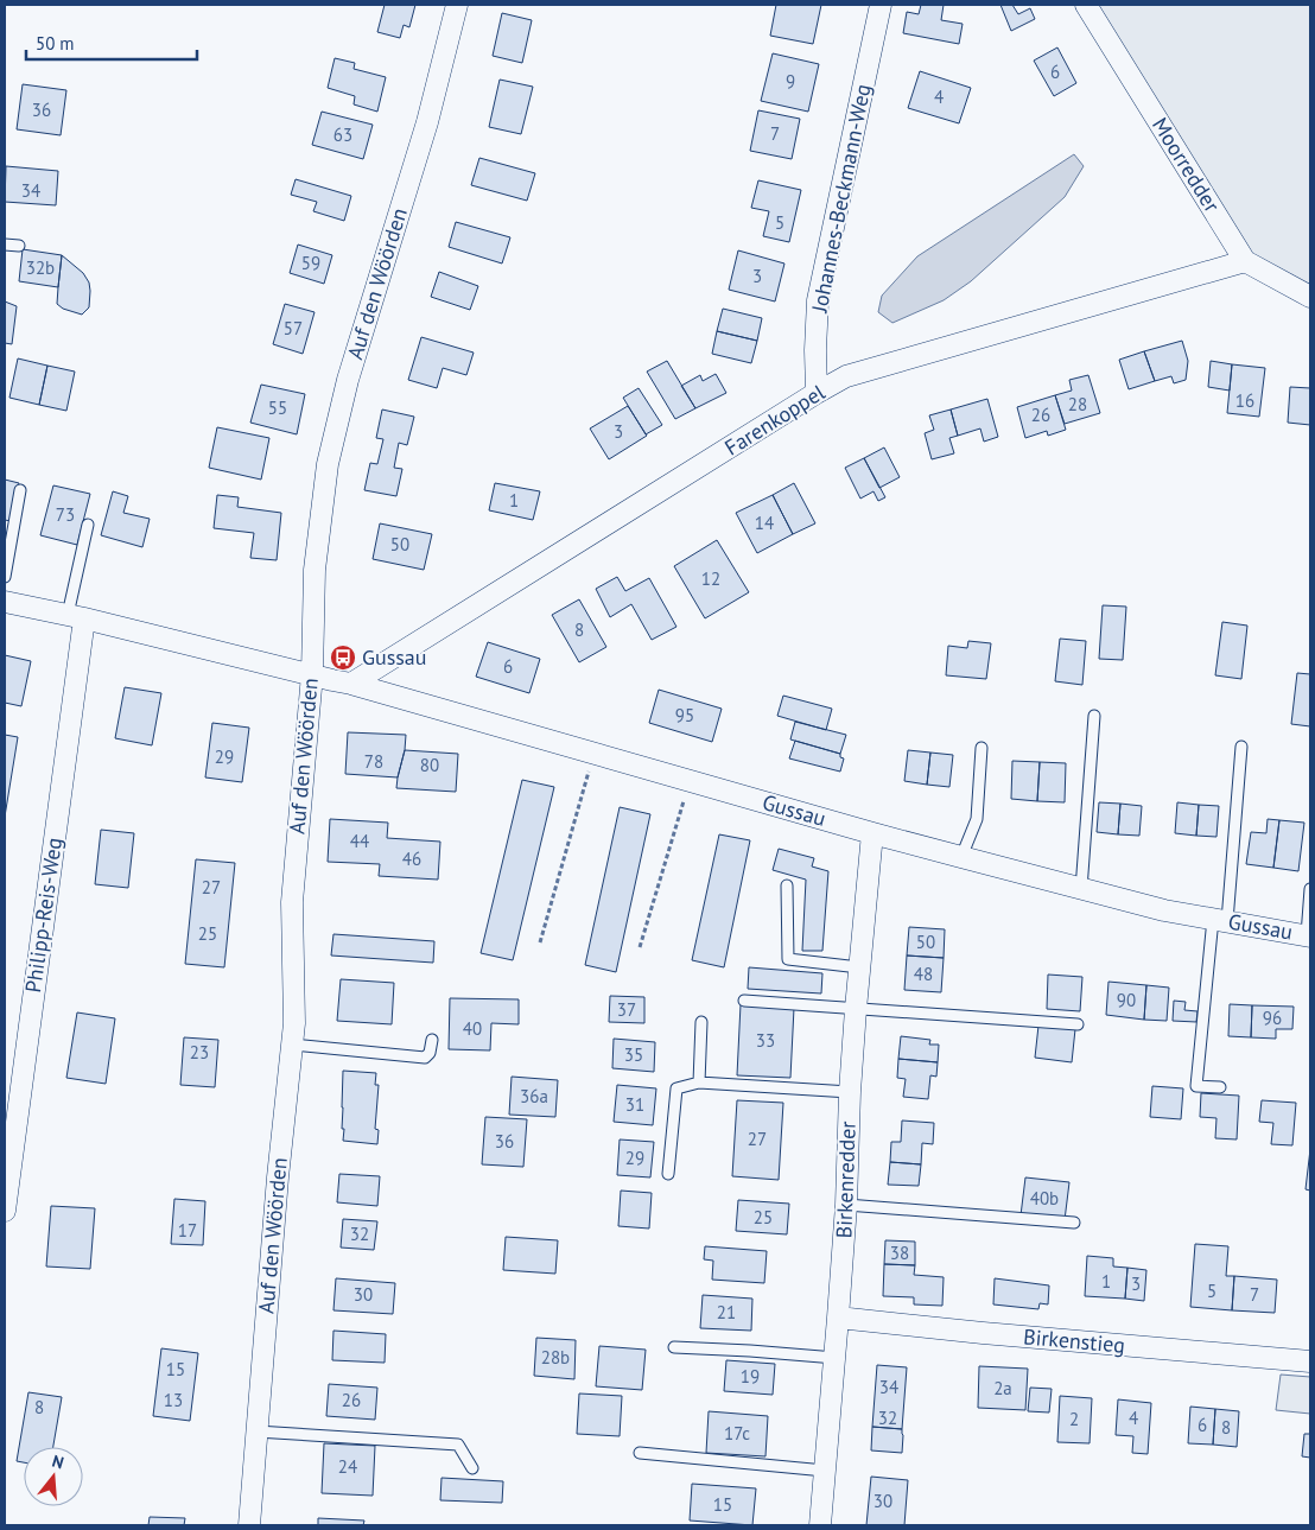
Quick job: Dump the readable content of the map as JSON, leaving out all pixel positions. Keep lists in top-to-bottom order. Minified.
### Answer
{"streets":{"street":["Moorredder","Johannes-Beckmann-Weg","Auf den Wöörden","Farenkoppel","Gussau","Philipp-Reis-Weg","Birkenredder","Birkenstieg"]},"crossings":[["Moorredder","Farenkoppel"],["Johannes-Beckmann-Weg","Farenkoppel"],["Auf den Wöörden","Gussau"],["Farenkoppel","Gussau"],["Gussau","Philipp-Reis-Weg"],["Gussau","Birkenredder"],["Birkenredder","Birkenstieg"]],"places":{"bus stop":["Gussau"]},"house_numbers":["6","9","4","36","7","63","34","5","59","32b","3","57","16","28","55","26","3","1","73","14","50","12","8","6","95","29","78","80","44","46","27","25","50","48","90","37","96","40","33","23","35","36a","31","27","36","29","40b","25","17","32","38","1","3","5","30","7","21","28b","15","19","34","2a","13","26","8","32","4","2","6","8","17c","24","30","15"],"scale_bar":"50 m","north":"top"}
